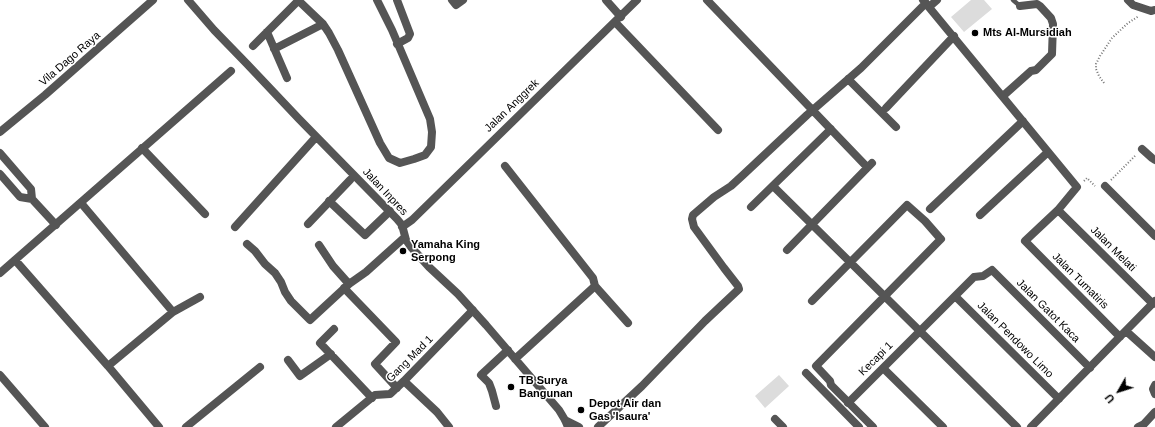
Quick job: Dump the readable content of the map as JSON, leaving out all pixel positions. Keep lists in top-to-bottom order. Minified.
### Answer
{"streets":{"street":["Vila Dago Raya","Jalan Anggrek","Jalan Inpres","Jalan Melati","Jalan Tumatiris","Jalan Gatot Kaca","Jalan Pendowo Limo","Gang Mad 1","Kecapi 1"]},"crossings":[["Jalan Anggrek","Jalan Inpres"],["Jalan Inpres","Gang Mad 1"],["Jalan Melati","Jalan Tumatiris"],["Jalan Gatot Kaca","Kecapi 1"],["Jalan Pendowo Limo","Kecapi 1"]],"places":["Mts Al-Mursidiah","Yamaha King Serpong","TB Surya Bangunan","Depot Air dan Gas 'Isaura'"],"north":"bottom left"}
